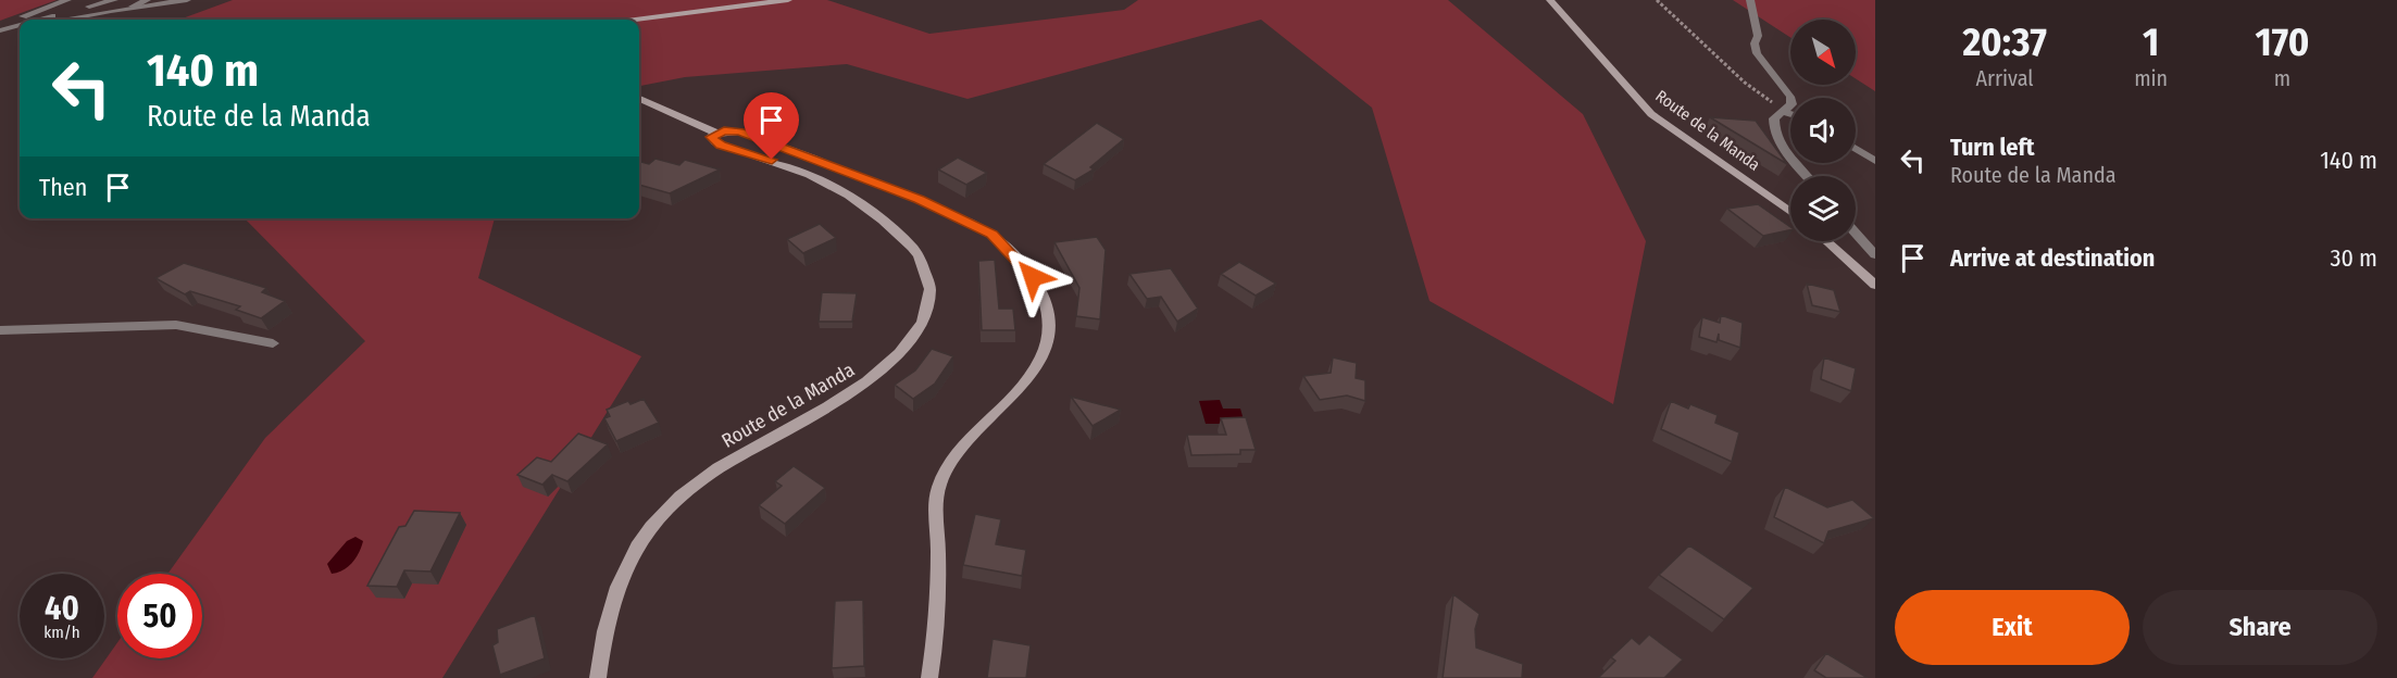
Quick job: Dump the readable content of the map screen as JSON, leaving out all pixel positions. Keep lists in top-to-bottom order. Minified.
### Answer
{"streets":{"main road":["Route de la Manda"]},"north":"bottom right","page":{"eta":["20:37","Arrival","1","min","170","m"],"turn":["140 m","Route de la Manda"],"list":[{"name":"Turn left","note":"Route de la Manda","value":"140 m"},{"name":"Arrive at destination","value":"30 m"}],"then":"Then","speed":"40 km/h","limit":"50","buttons":["Exit","Share"]}}
